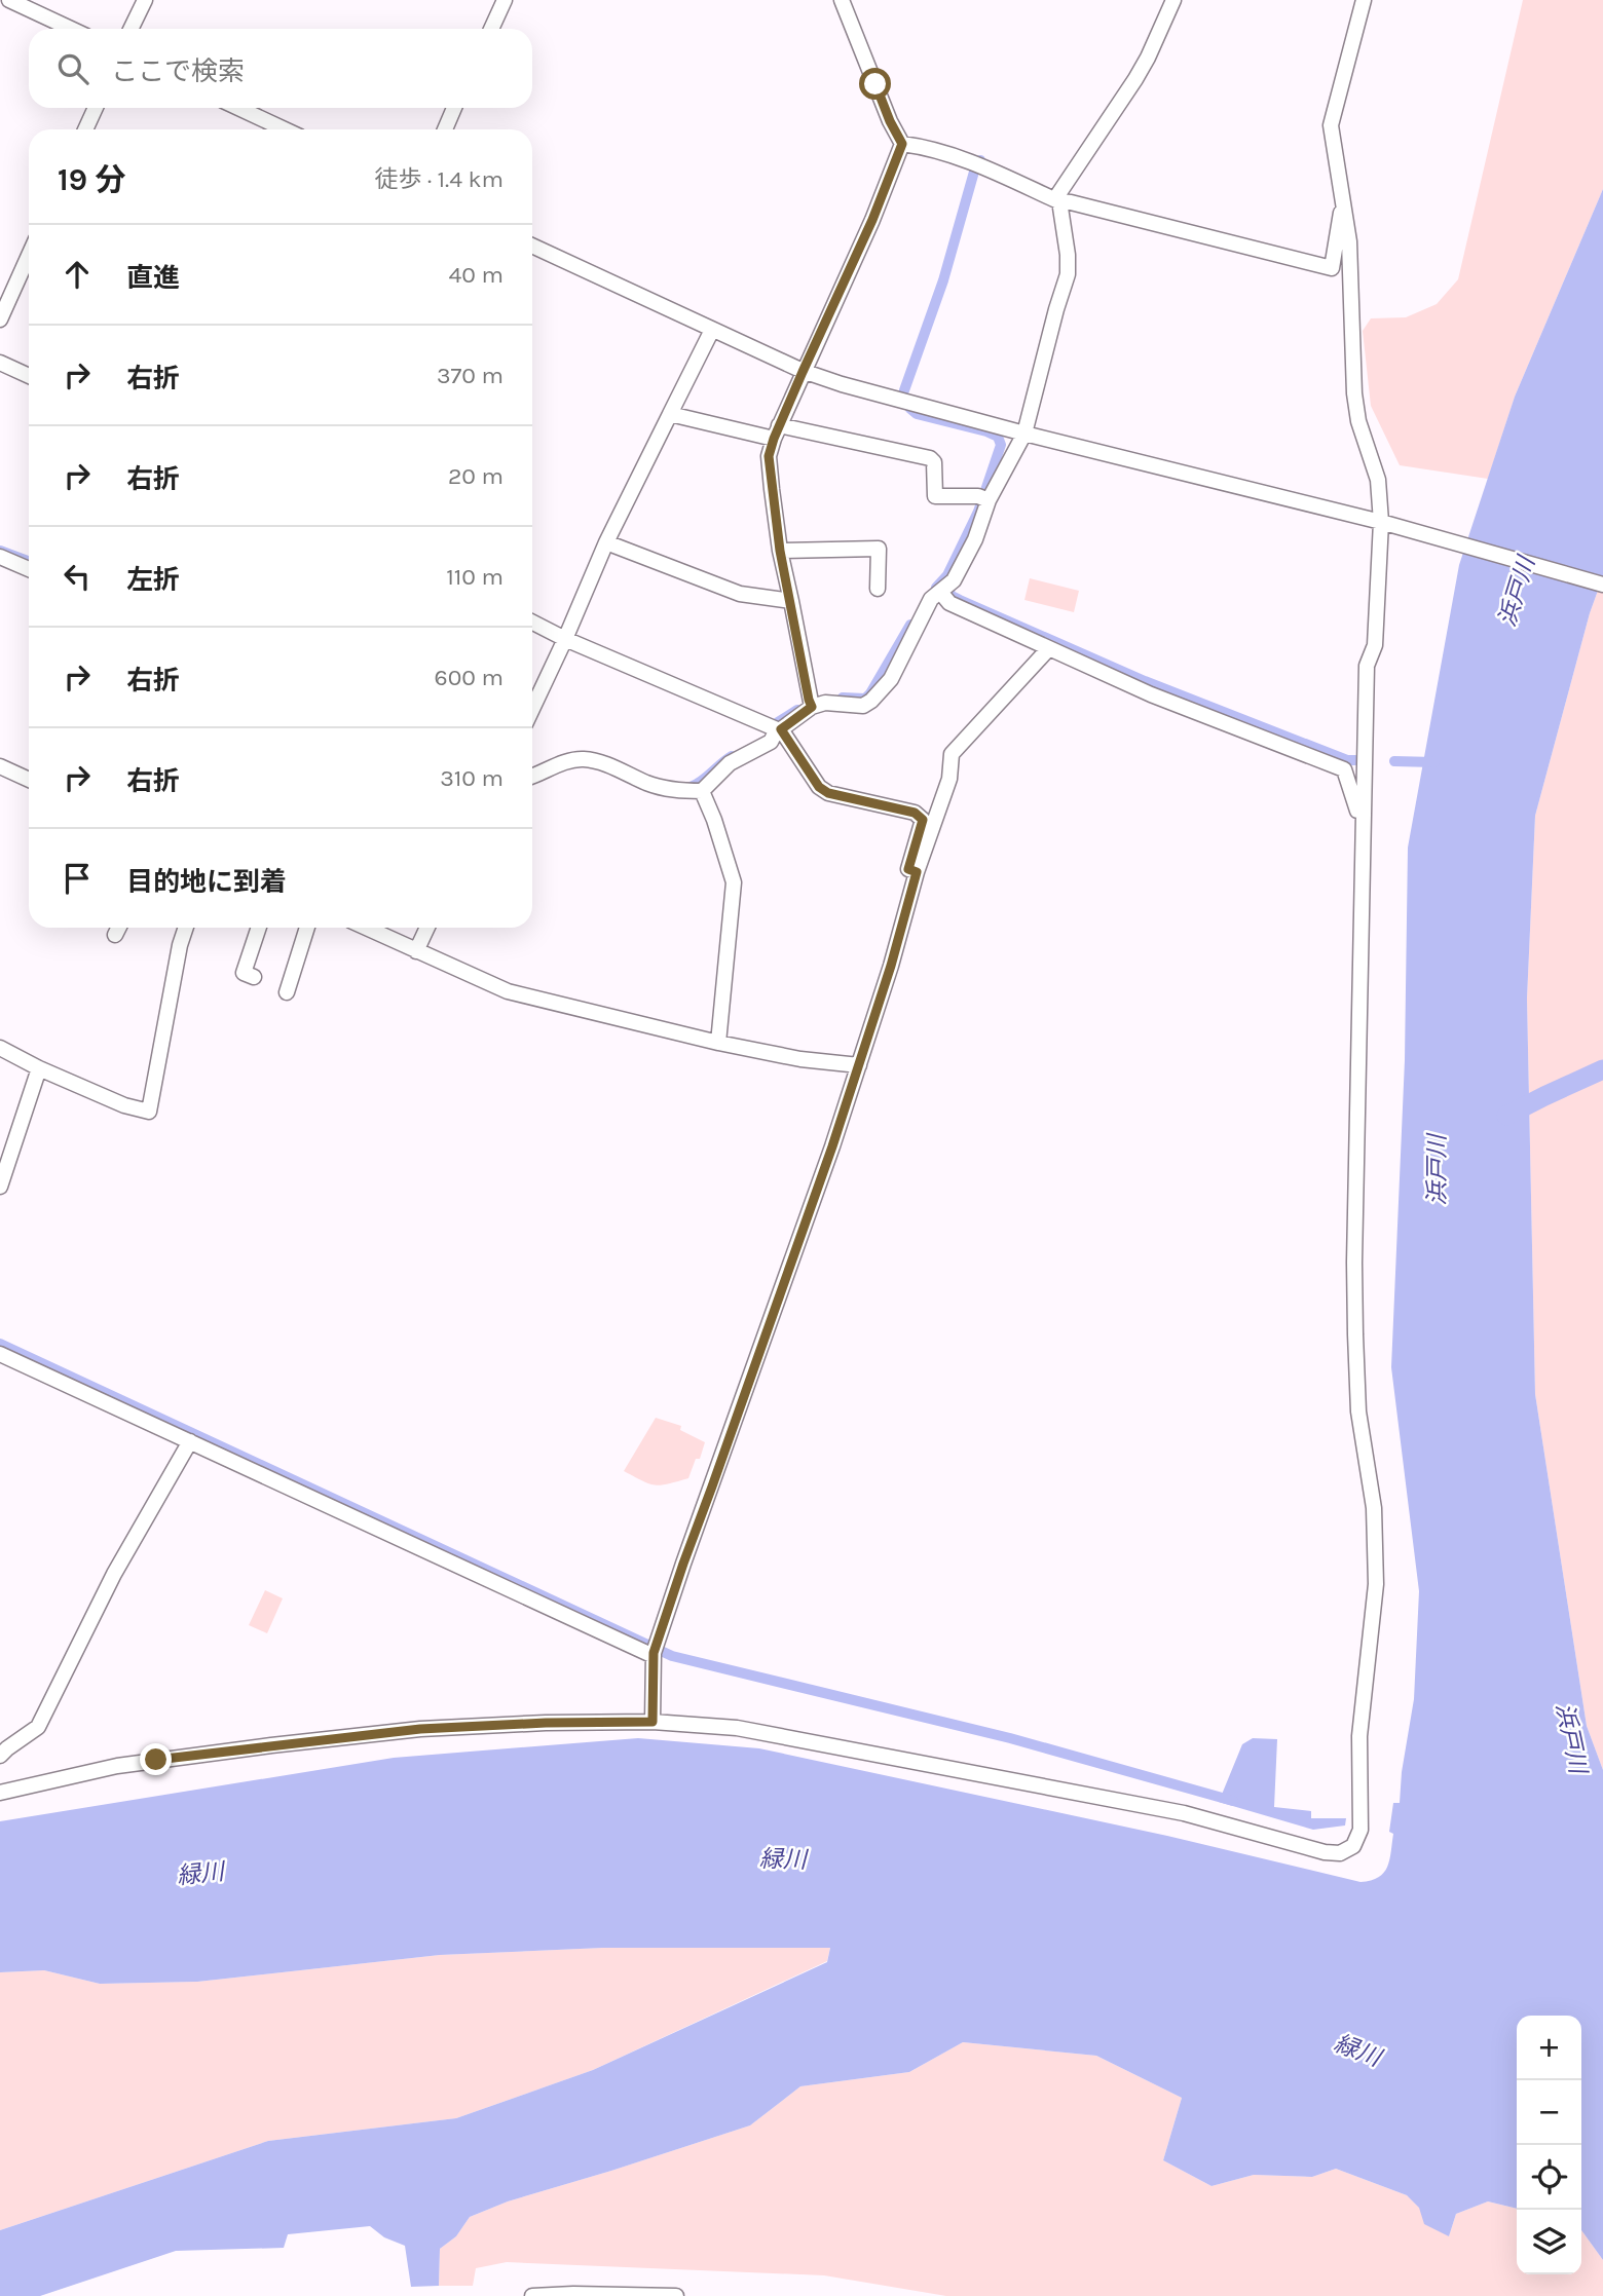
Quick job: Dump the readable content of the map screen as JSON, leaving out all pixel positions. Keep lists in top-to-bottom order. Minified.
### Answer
{"water":["浜戸川","緑川"],"page":{"search":"ここで検索","heading":["19 分","徒歩 · 1.4 km"],"list":[["直進","40 m"],["右折","370 m"],["右折","20 m"],["左折","110 m"],["右折","600 m"],["右折","310 m"],"目的地に到着"],"map_buttons":["+","−"]}}
